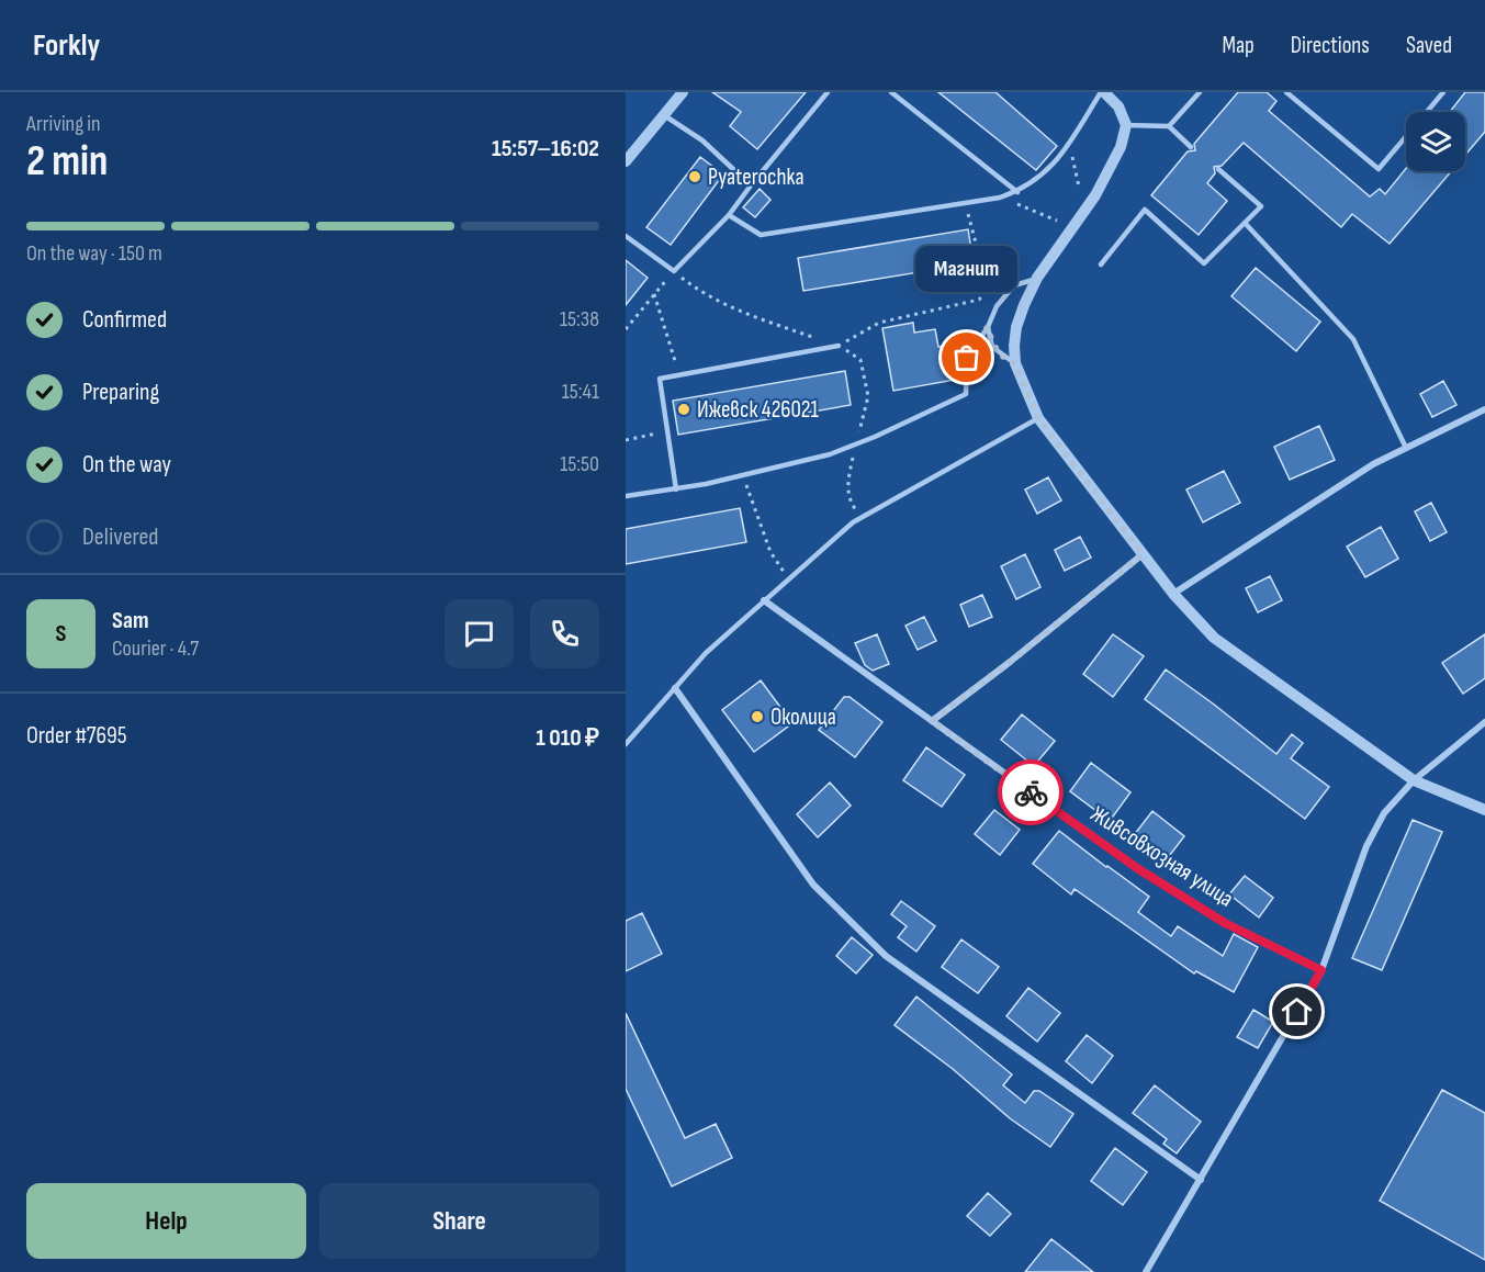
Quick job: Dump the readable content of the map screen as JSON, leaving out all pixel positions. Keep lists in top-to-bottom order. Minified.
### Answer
{"streets":{"street":["Живсовхозная улица"]},"places":["Pyaterochka","Магнит","Ижевск 426021","Околица"],"page":{"header":"Forkly","nav":["Map","Directions","Saved"],"heading":["2 min","Arriving in","15:57–16:02"],"panel":["Sam","Courier · 4.7","Order #7695","1 010 ₽"],"bar":"On the way · 150 m","bubble":"Магнит","list":[["Confirmed","15:38"],["Preparing","15:41"],["On the way","15:50"],"Delivered"],"round":"S","buttons":["Help","Share"]}}
